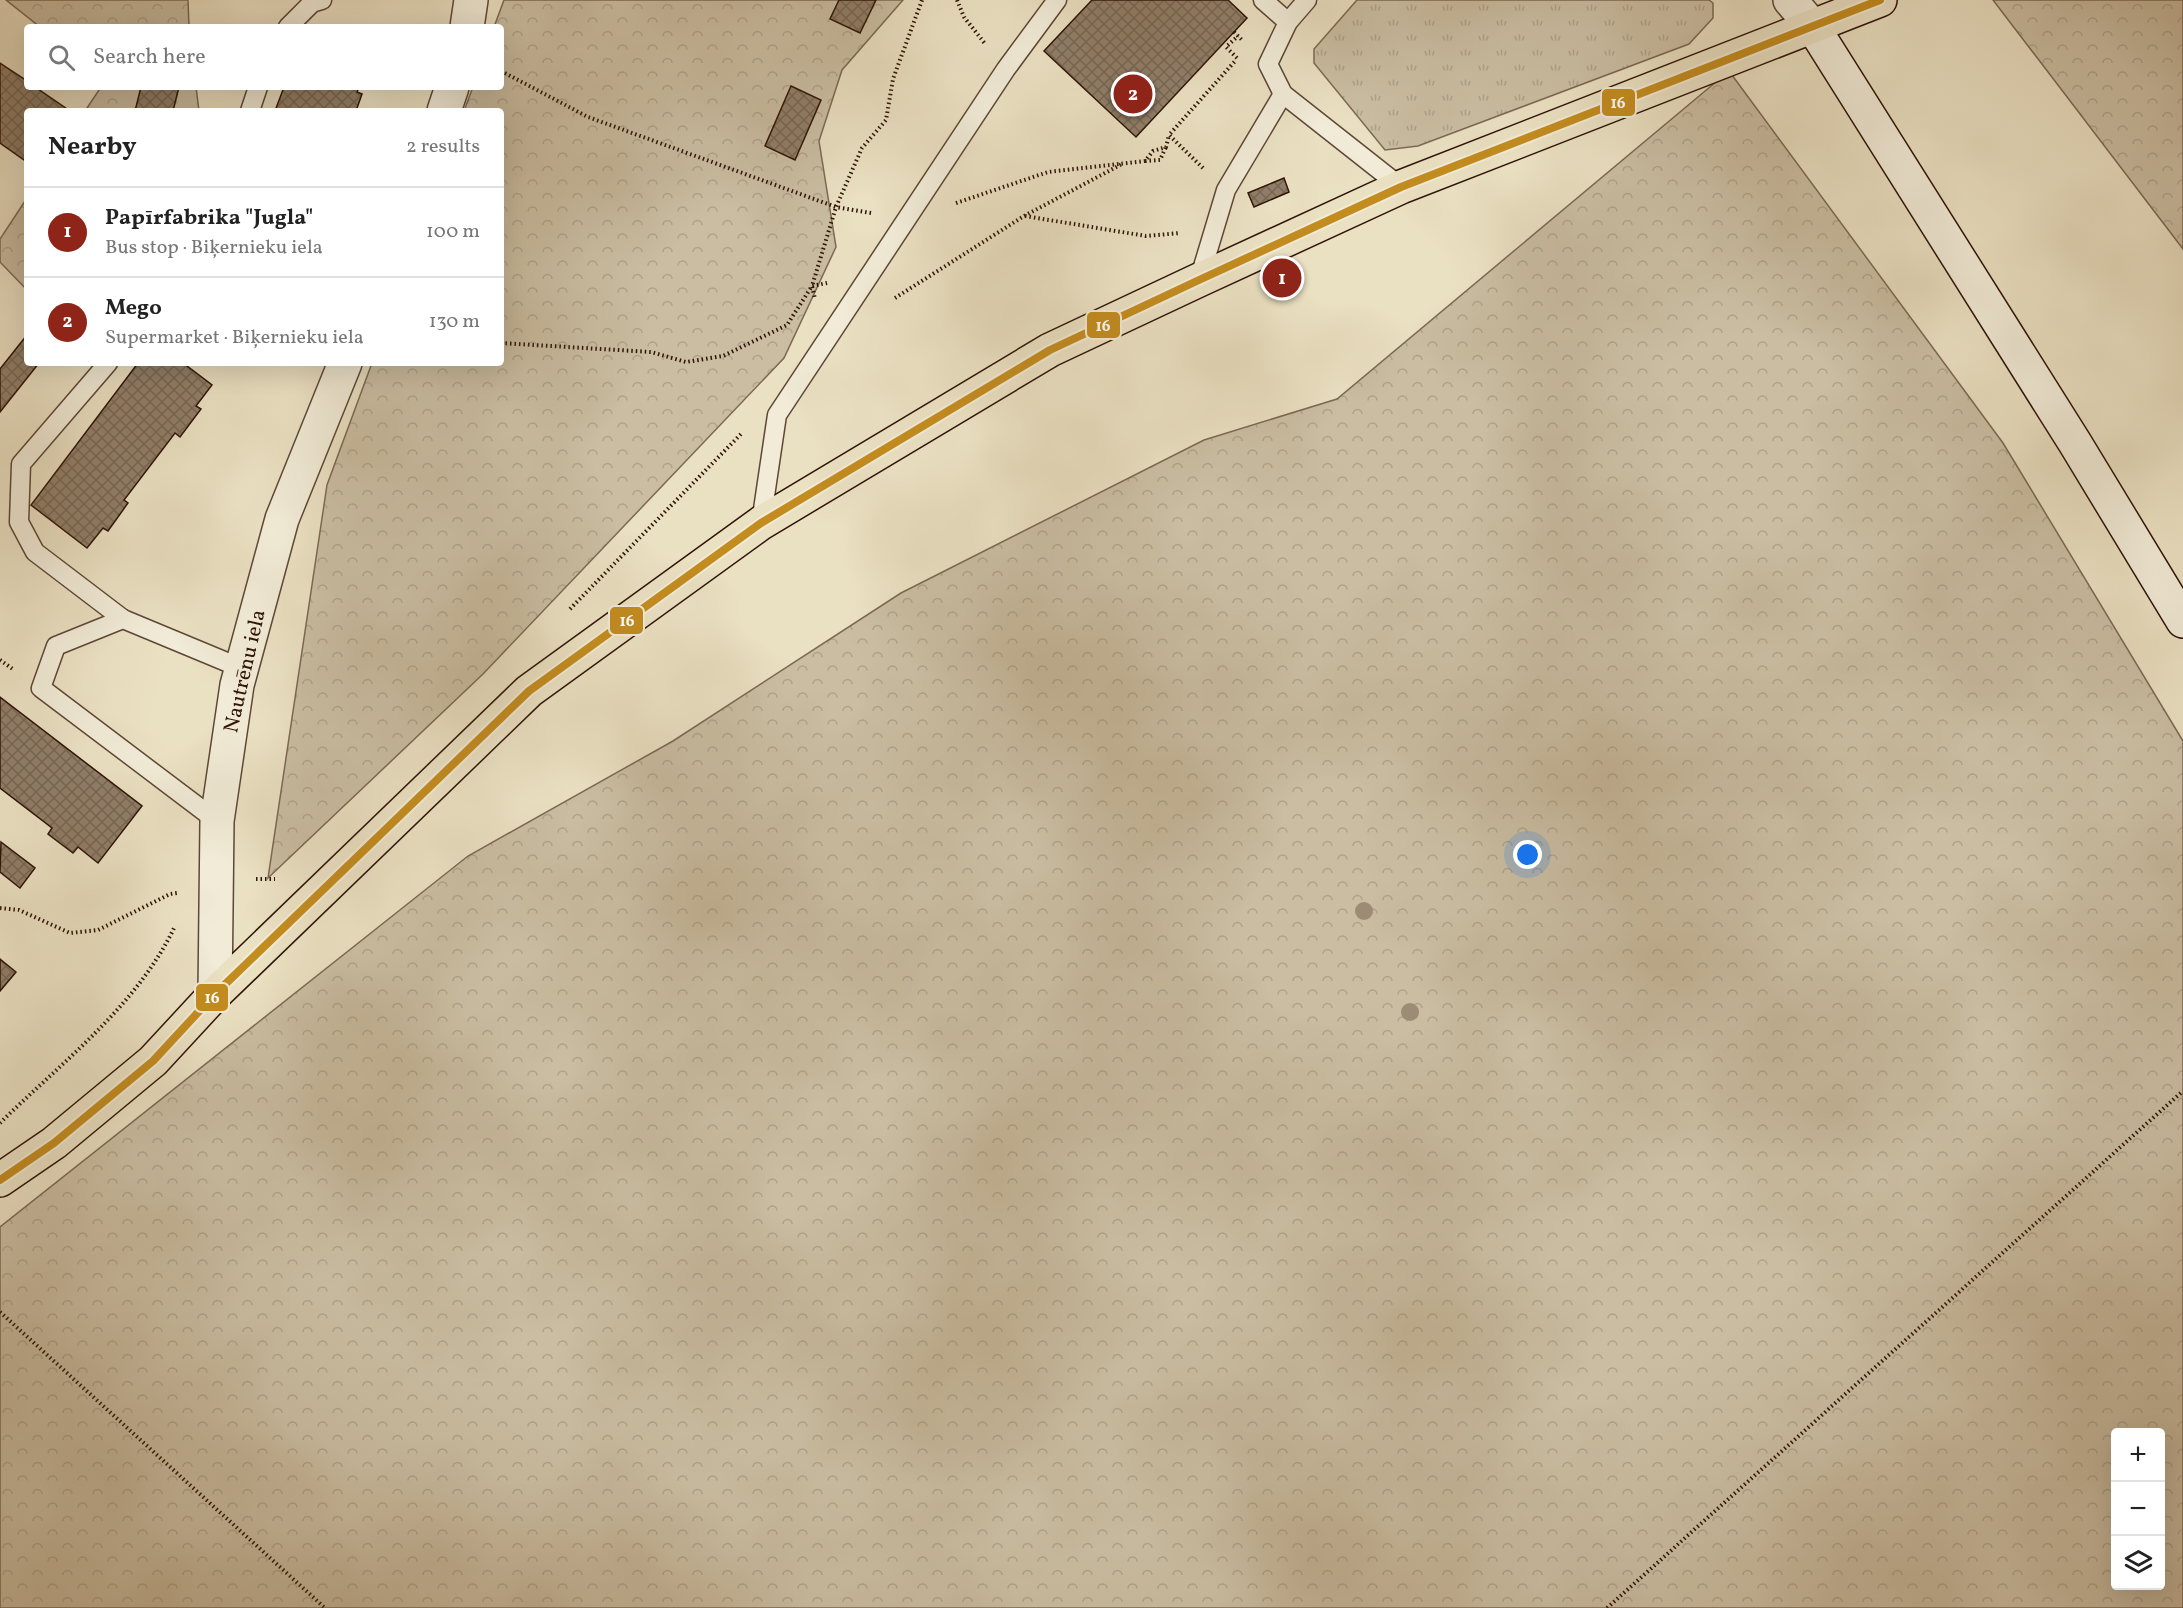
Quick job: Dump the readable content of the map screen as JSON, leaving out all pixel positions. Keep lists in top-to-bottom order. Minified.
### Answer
{"streets":{"street":["Nautrēnu iela"]},"lines":["transit line 16"],"page":{"search":"Search here","pins":["2","1"],"heading":["Nearby","2 results"],"list":[{"mark":"1","name":"Papīrfabrika \"Jugla\"","note":"Bus stop · Biķernieku iela","value":"100 m"},{"mark":"2","name":"Mego","note":"Supermarket · Biķernieku iela","value":"130 m"}],"map_buttons":["+","−"]}}
